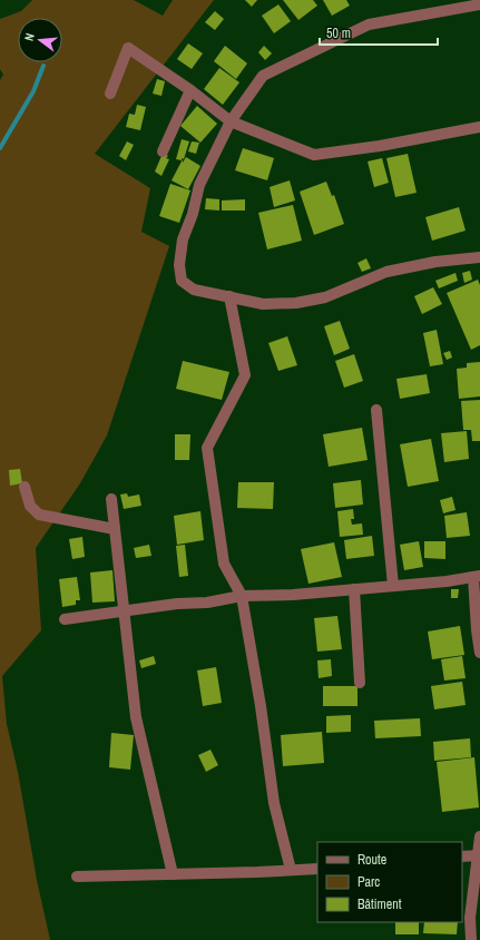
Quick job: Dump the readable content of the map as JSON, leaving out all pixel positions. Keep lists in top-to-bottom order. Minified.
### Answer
{"legend":["Route","Parc","Bâtiment"],"scale_bar":"50 m","north":"left"}
